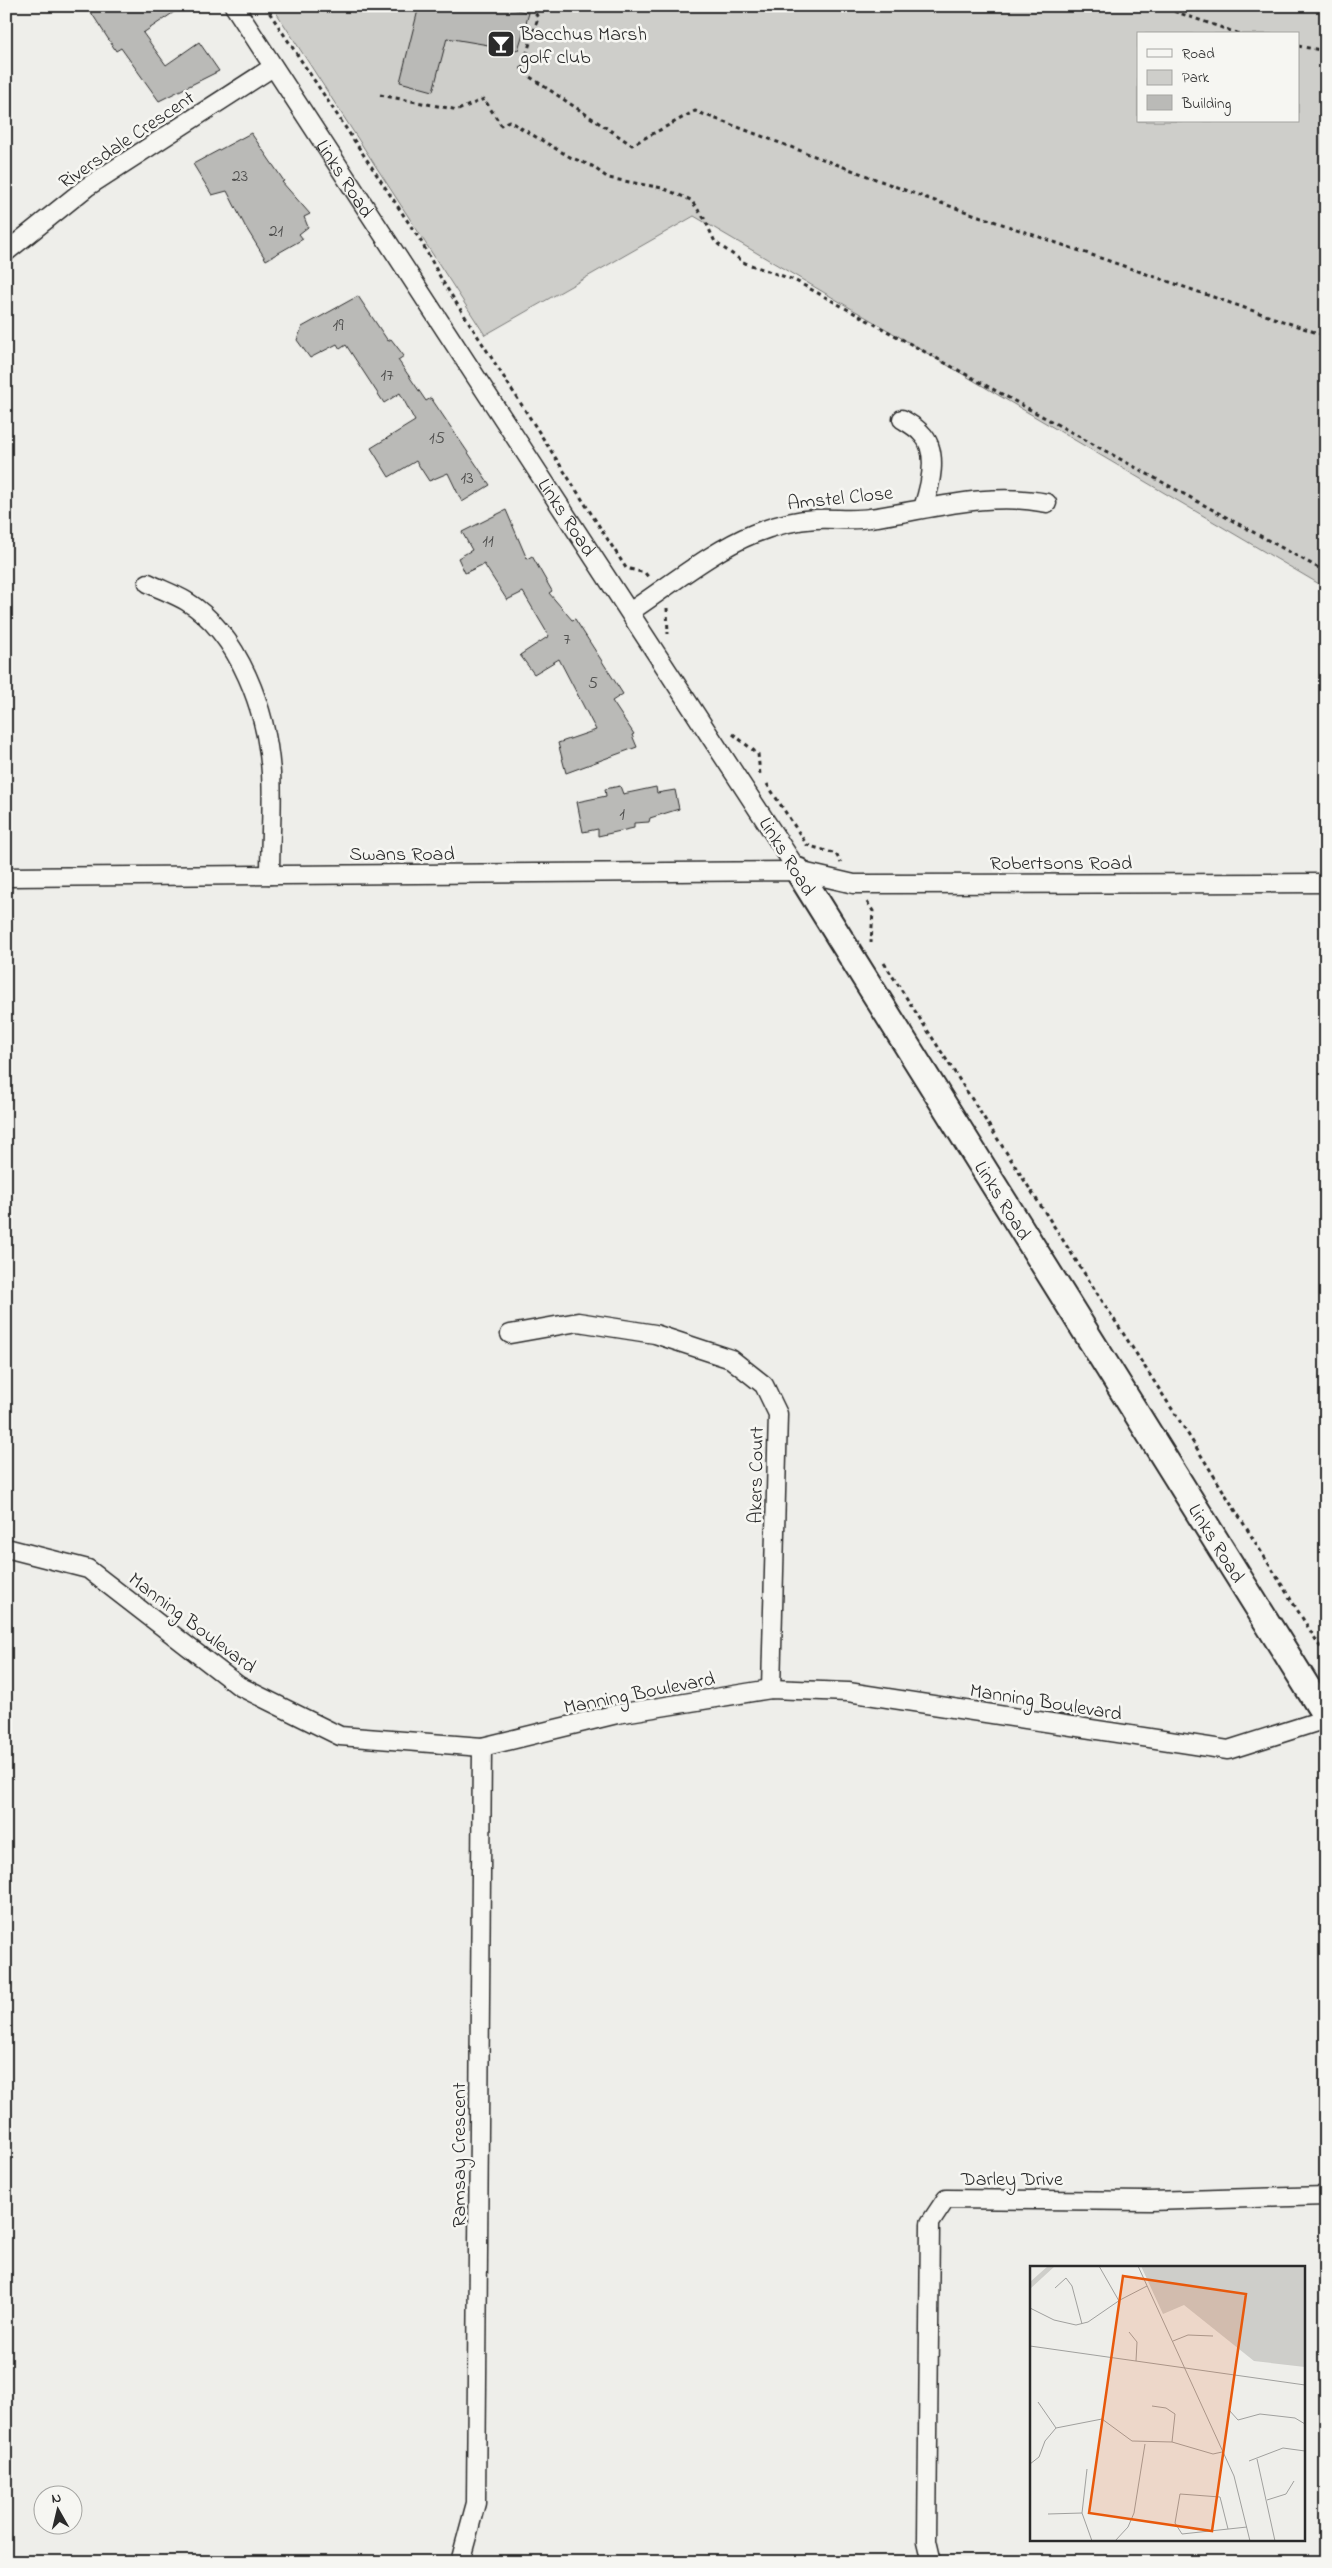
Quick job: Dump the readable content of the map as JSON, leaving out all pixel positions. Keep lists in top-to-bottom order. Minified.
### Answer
{"streets":{"street":["Riversdale Crescent","Links Road","Amstel Close","Swans Road","Robertsons Road","Akers Court","Manning Boulevard","Ramsay Crescent","Darley Drive"]},"crossings":[["Riversdale Crescent","Links Road"],["Links Road","Amstel Close"],["Links Road","Swans Road"],["Links Road","Robertsons Road"],["Links Road","Manning Boulevard"],["Swans Road","Robertsons Road"],["Akers Court","Manning Boulevard"],["Manning Boulevard","Ramsay Crescent"]],"places":{"bar":["Bacchus Marsh golf club"]},"house_numbers":["23","21","19","17","15","13","11","7","5","1"],"legend":["Road","Park","Building"],"north":"top"}
